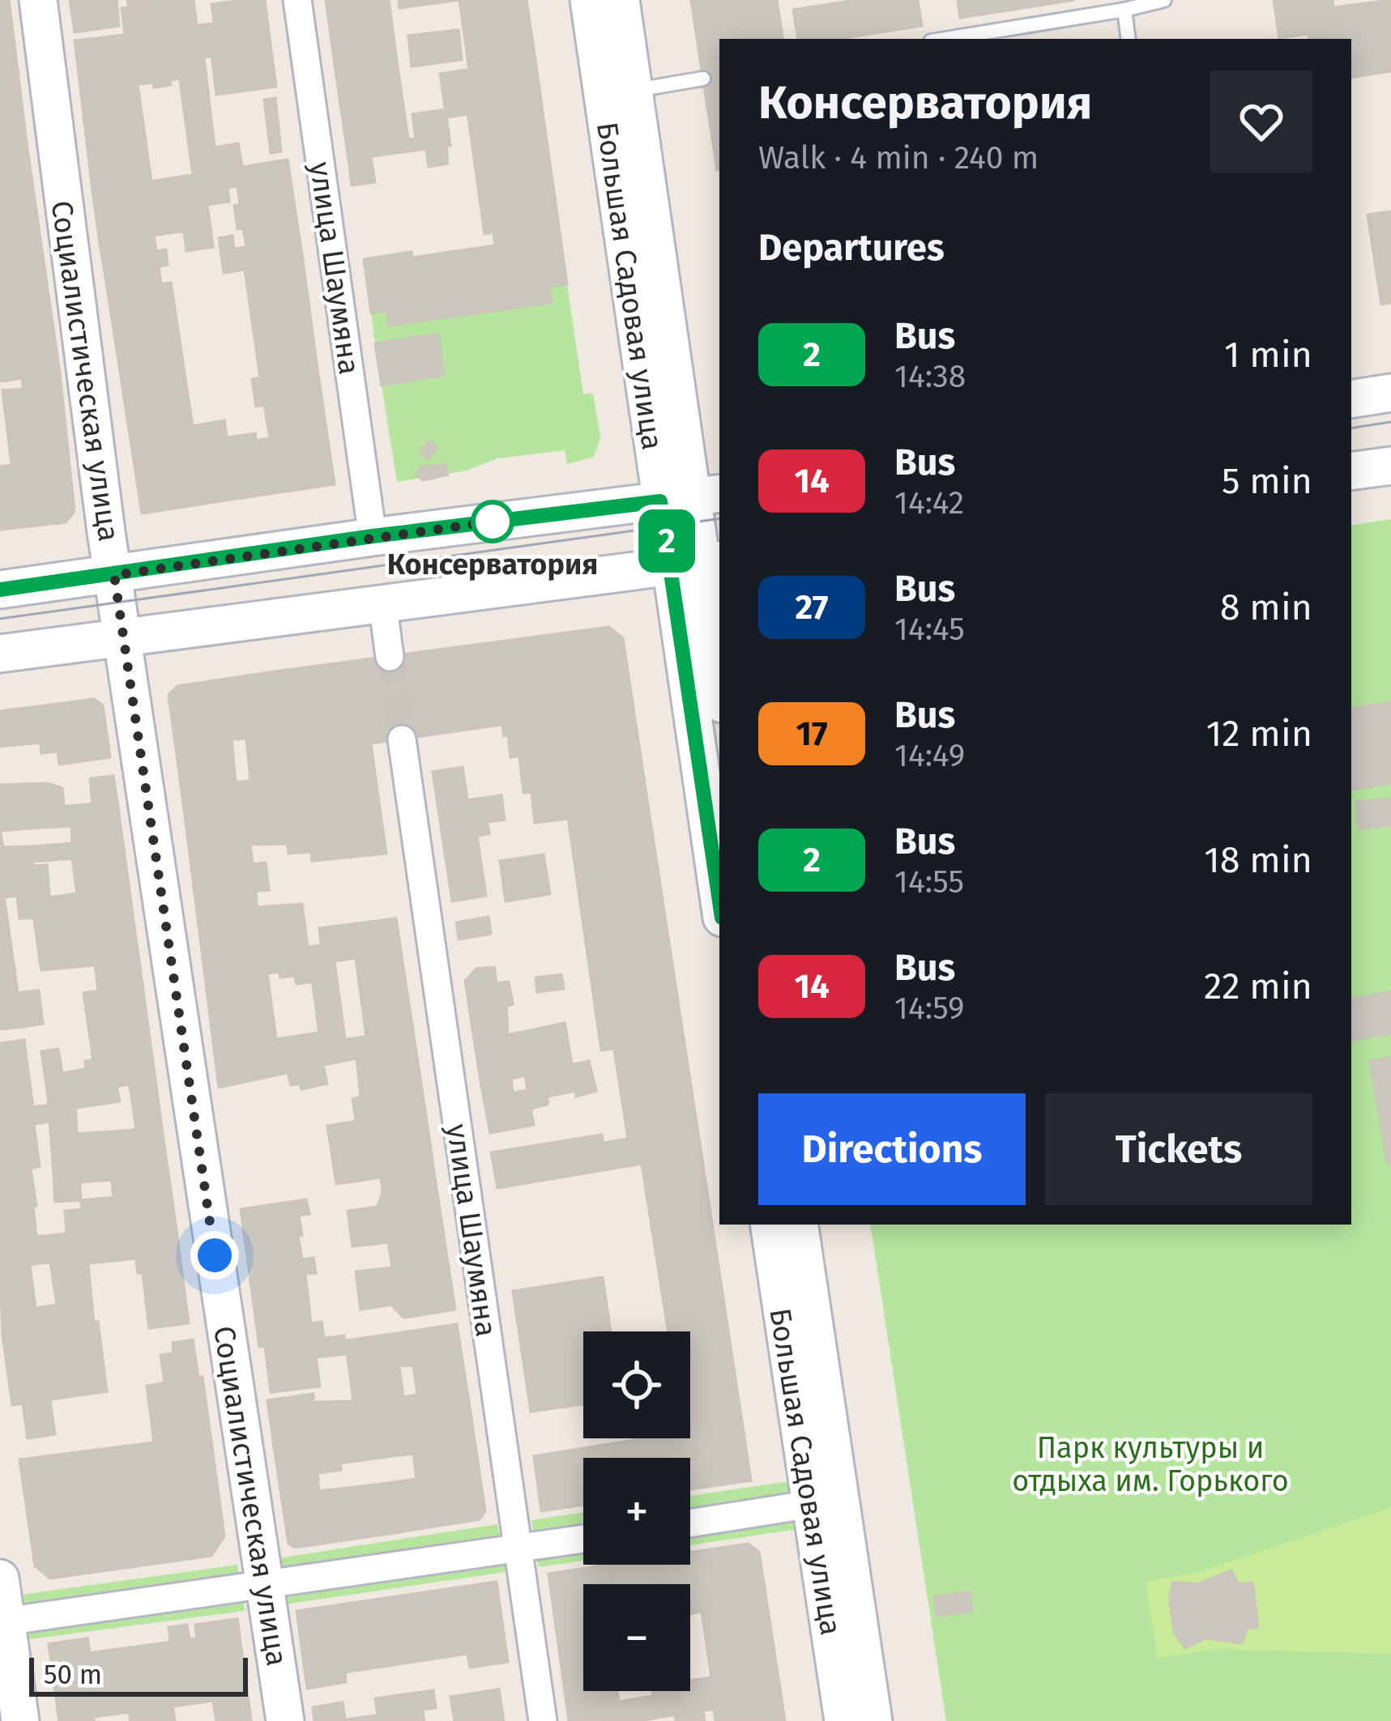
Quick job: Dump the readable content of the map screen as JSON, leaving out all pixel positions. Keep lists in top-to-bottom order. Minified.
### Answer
{"streets":{"main road":["Большая Садовая улица","Социалистическая улица"],"street":["улица Шаумяна"]},"parks":["Парк культуры и отдыха им. Горького"],"places":["Консерватория"],"lines":["bus line 2"],"scale_bar":"50 m","page":{"on_map":"2","heading":[["Консерватория","Walk · 4 min · 240 m"],"Departures"],"list":[{"mark":"2","name":"Bus","note":"14:38","value":"1 min"},{"mark":"14","name":"Bus","note":"14:42","value":"5 min"},{"mark":"27","name":"Bus","note":"14:45","value":"8 min"},{"mark":"17","name":"Bus","note":"14:49","value":"12 min"},{"mark":"2","name":"Bus","note":"14:55","value":"18 min"},{"mark":"14","name":"Bus","note":"14:59","value":"22 min"}],"buttons":["Directions","Tickets"],"map_buttons":["+","−"],"scale":"50 m"}}
